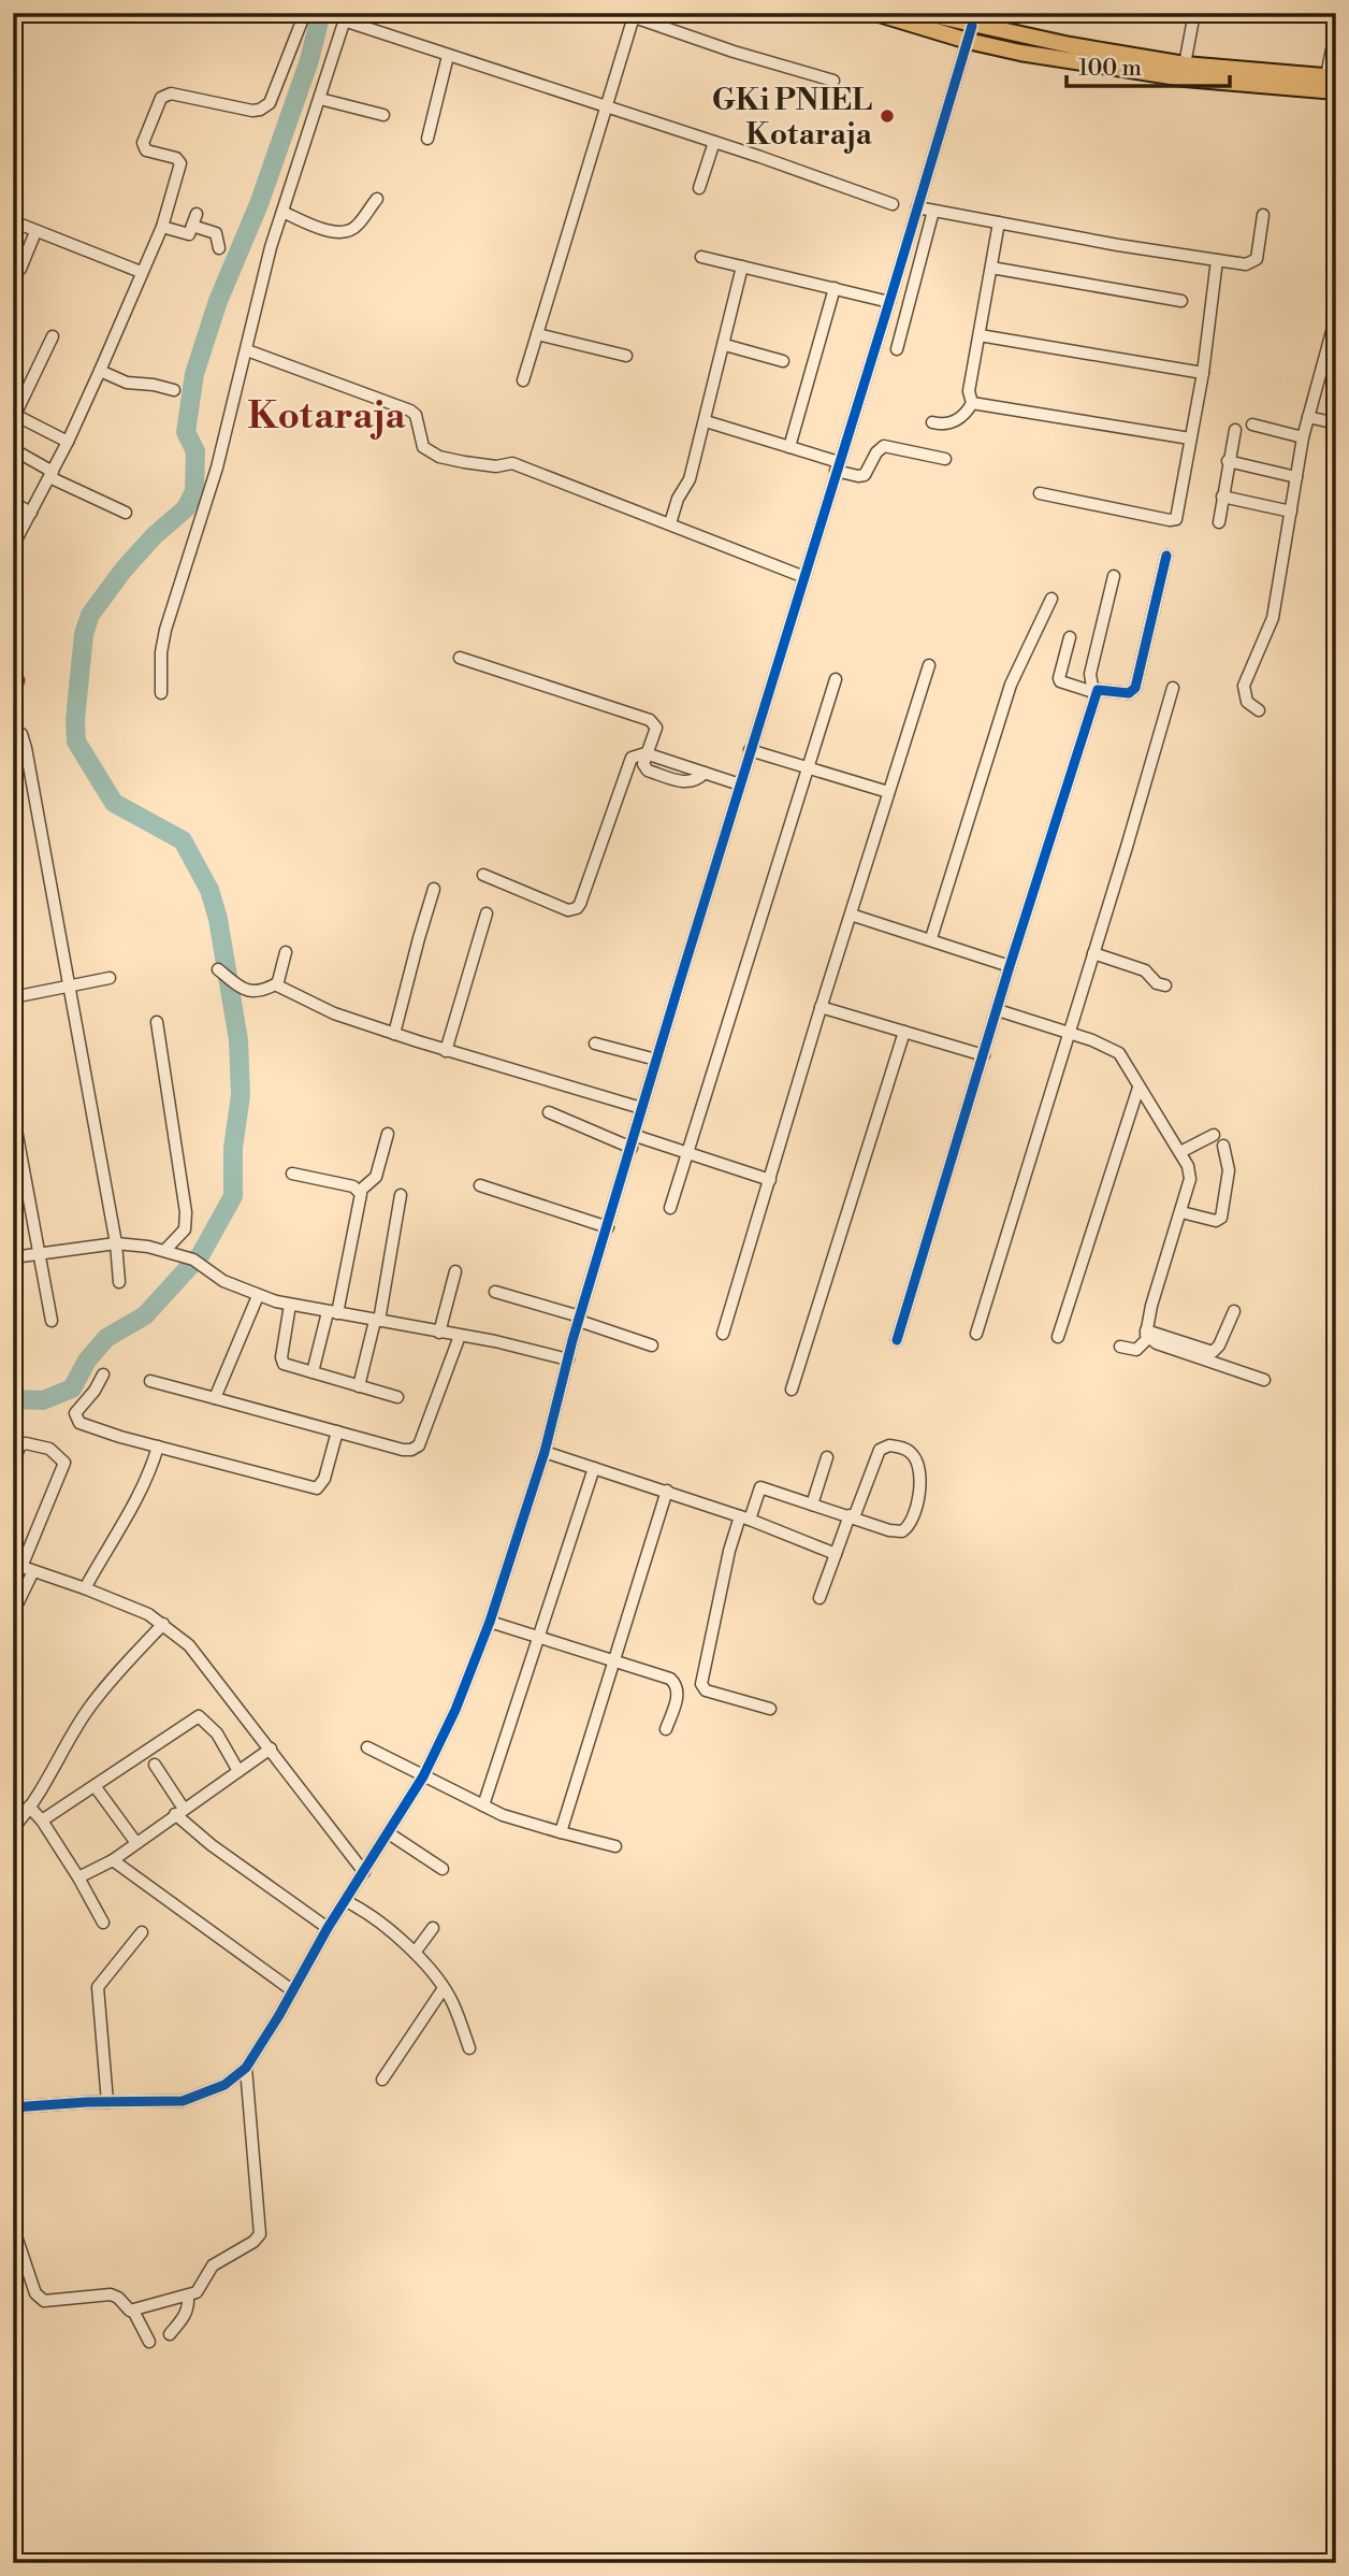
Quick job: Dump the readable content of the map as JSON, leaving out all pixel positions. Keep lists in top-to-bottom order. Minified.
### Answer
{"districts":["Kotaraja"],"places":["GKi PNIEL Kotaraja"],"scale_bar":"100 m"}
